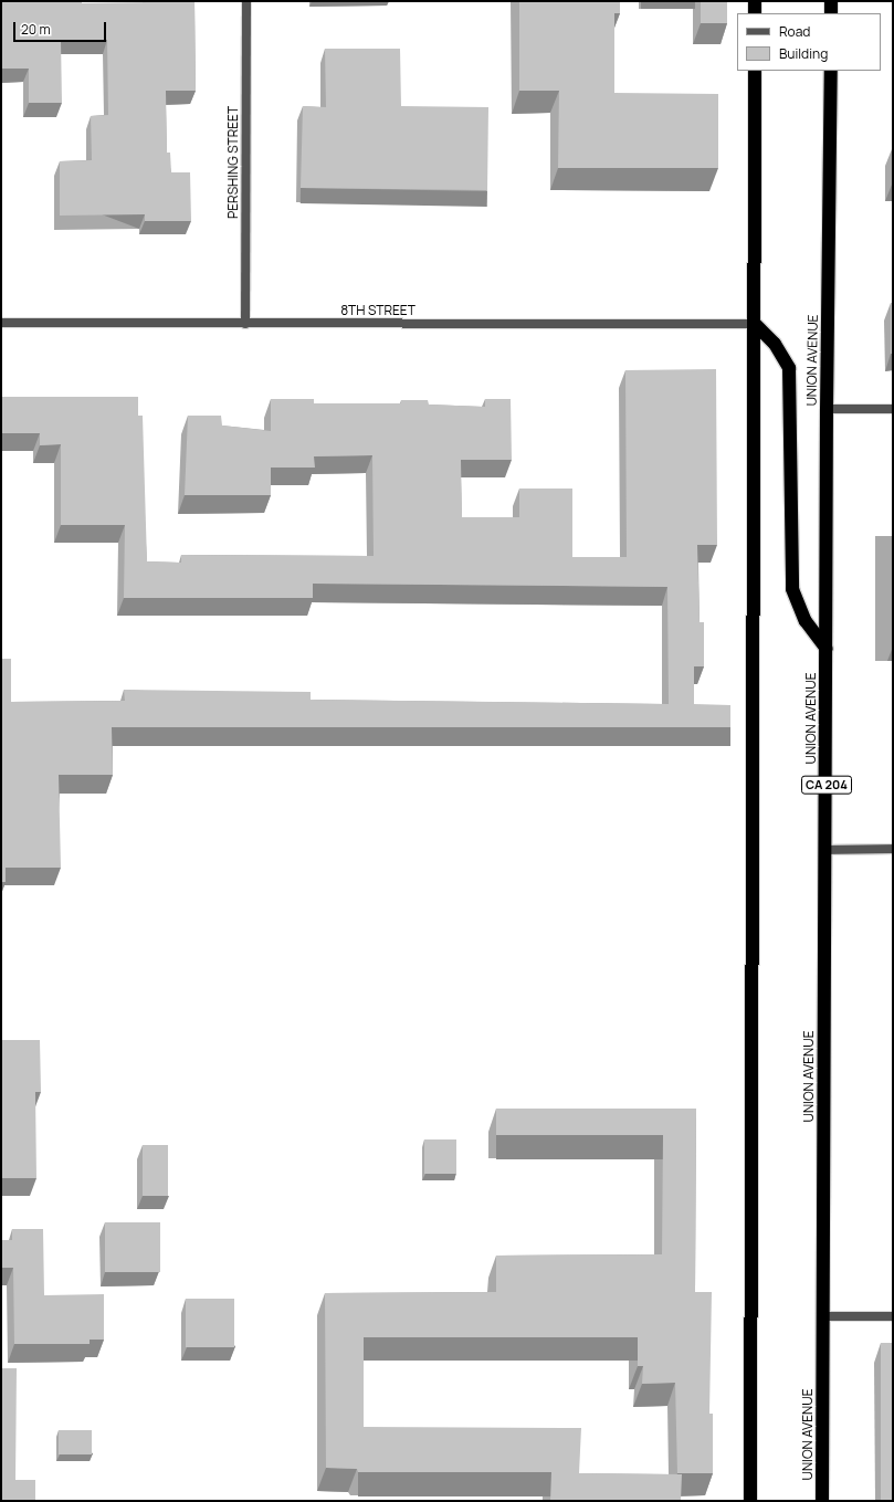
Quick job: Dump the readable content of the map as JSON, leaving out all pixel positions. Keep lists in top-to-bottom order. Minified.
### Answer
{"streets":{"highway":["UNION AVENUE","CA 204"],"street":["PERSHING STREET","8TH STREET"]},"crossings":[["PERSHING STREET","8TH STREET"]],"legend":["Road","Building"],"scale_bar":"20 m"}
